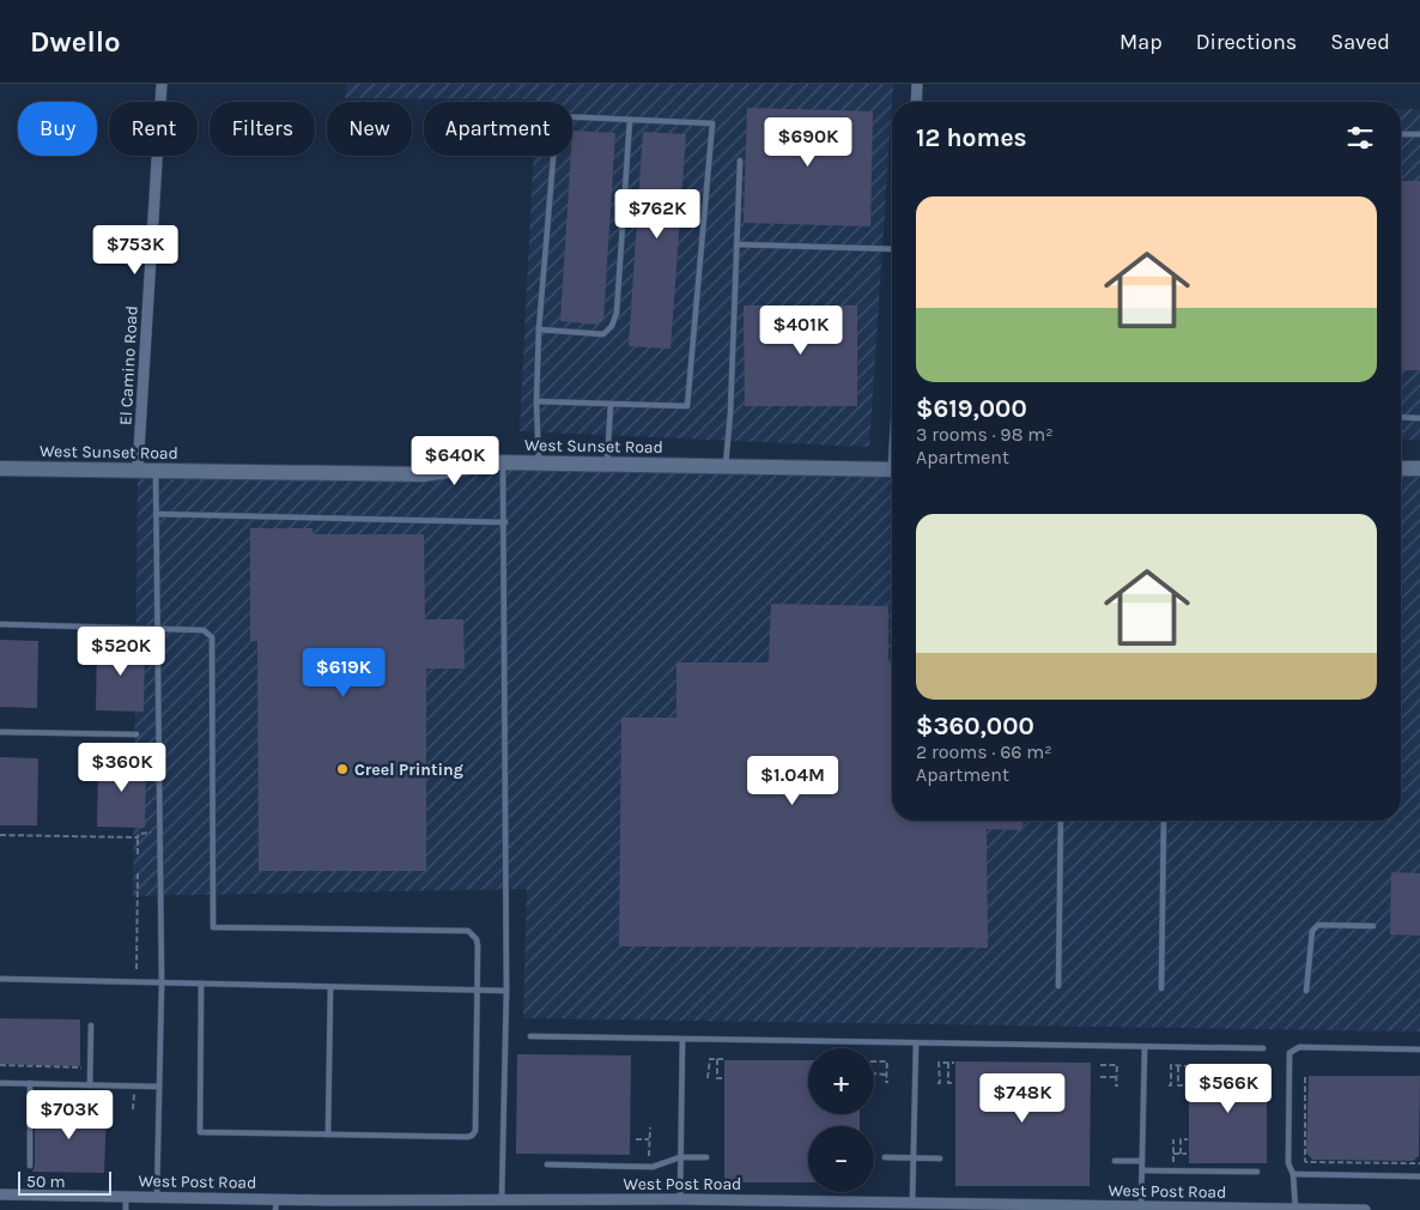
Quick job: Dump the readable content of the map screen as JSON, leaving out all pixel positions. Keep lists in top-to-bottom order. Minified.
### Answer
{"streets":{"main road":["West Sunset Road"],"street":["El Camino Road","West Post Road"]},"crossings":[["El Camino Road","West Sunset Road"]],"places":["Creel Printing"],"scale_bar":"50 m","page":{"header":"Dwello","nav":["Map","Directions","Saved"],"chip":["Buy","Rent","Filters","New","Apartment"],"heading":"12 homes","price":["$690K","$762K","$753K","$401K","$640K","$520K","$619K","$360K","$1.04M","$566K","$748K","$703K"],"list":[{"name":"$619,000","note":"3 rooms · 98 m² · Apartment"},{"name":"$360,000","note":"2 rooms · 66 m² · Apartment"}],"map_buttons":["+","−"],"scale":"50 m"}}
